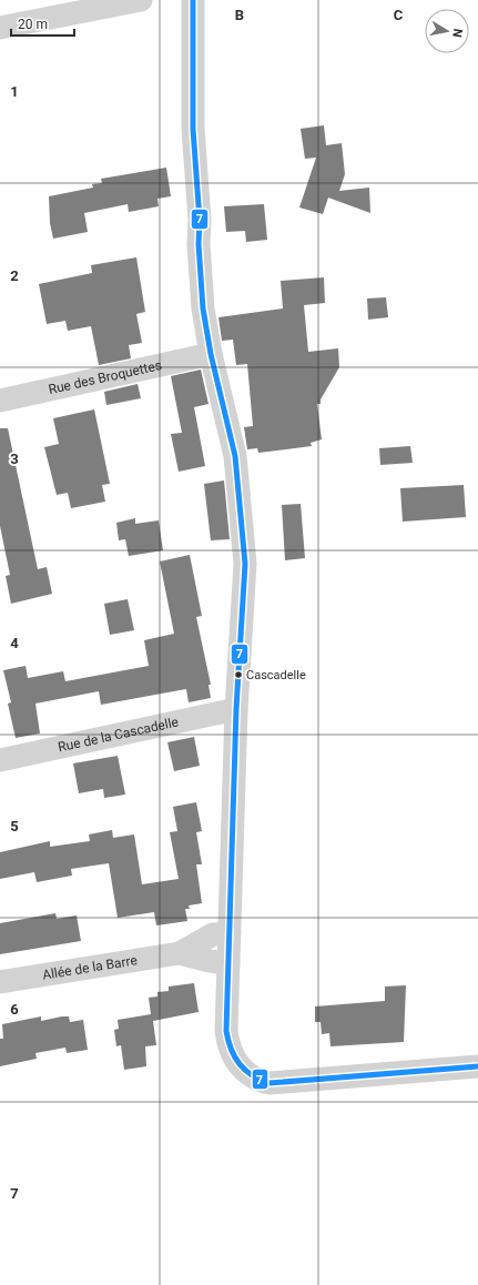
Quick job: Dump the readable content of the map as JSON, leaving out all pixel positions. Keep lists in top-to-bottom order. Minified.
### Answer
{"streets":{"street":["Rue des Broquettes","Rue de la Cascadelle","Allée de la Barre"]},"places":["Cascadelle"],"lines":["transit line 7"],"scale_bar":"20 m","north":"right","grid":{"columns":["B","C"],"rows":["1","2","3","4","5","6","7"]}}
